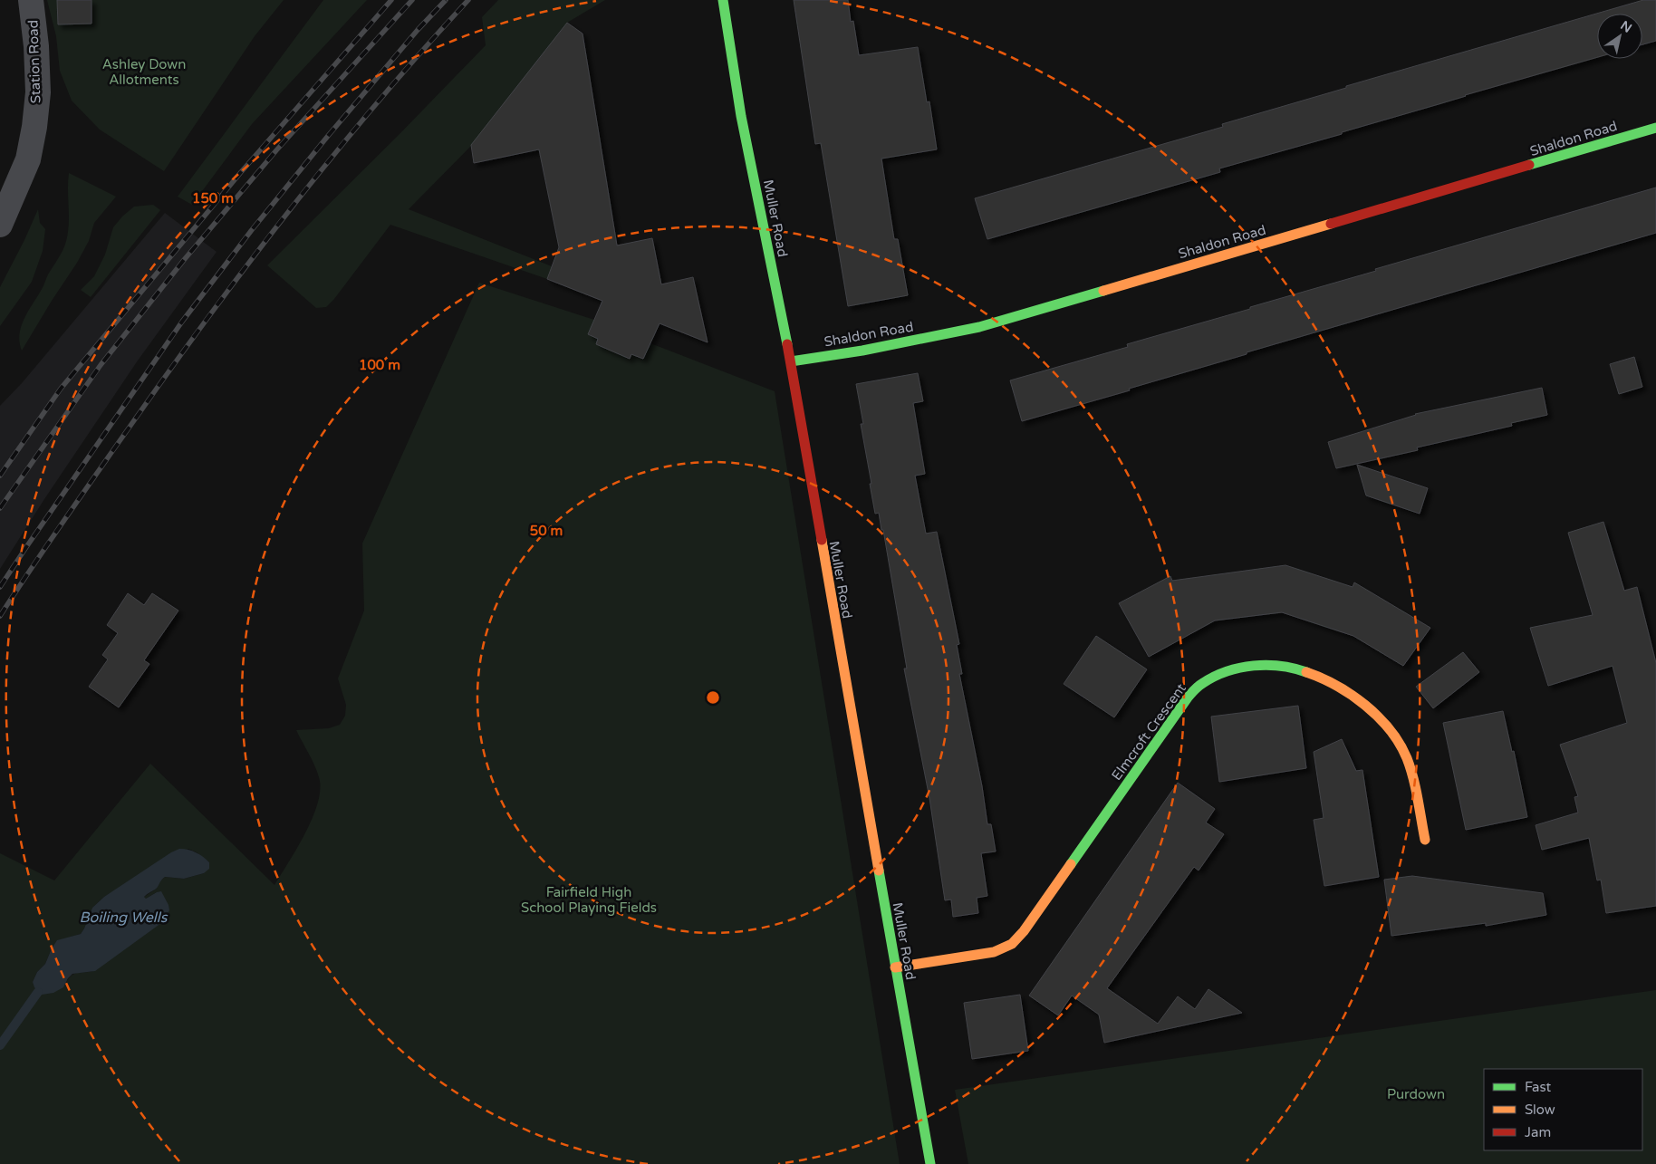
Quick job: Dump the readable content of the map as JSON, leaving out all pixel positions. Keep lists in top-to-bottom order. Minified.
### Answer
{"streets":{"street":["Station Road","Shaldon Road","Muller Road","Elmcroft Crescent"]},"crossings":[["Shaldon Road","Muller Road"],["Muller Road","Elmcroft Crescent"]],"water":["Boiling Wells"],"parks":["Ashley Down Allotments","Fairfield High School Playing Fields","Purdown"],"legend":["Fast","Slow","Jam"],"north":"top right","rings":["150 m","100 m","50 m"]}
